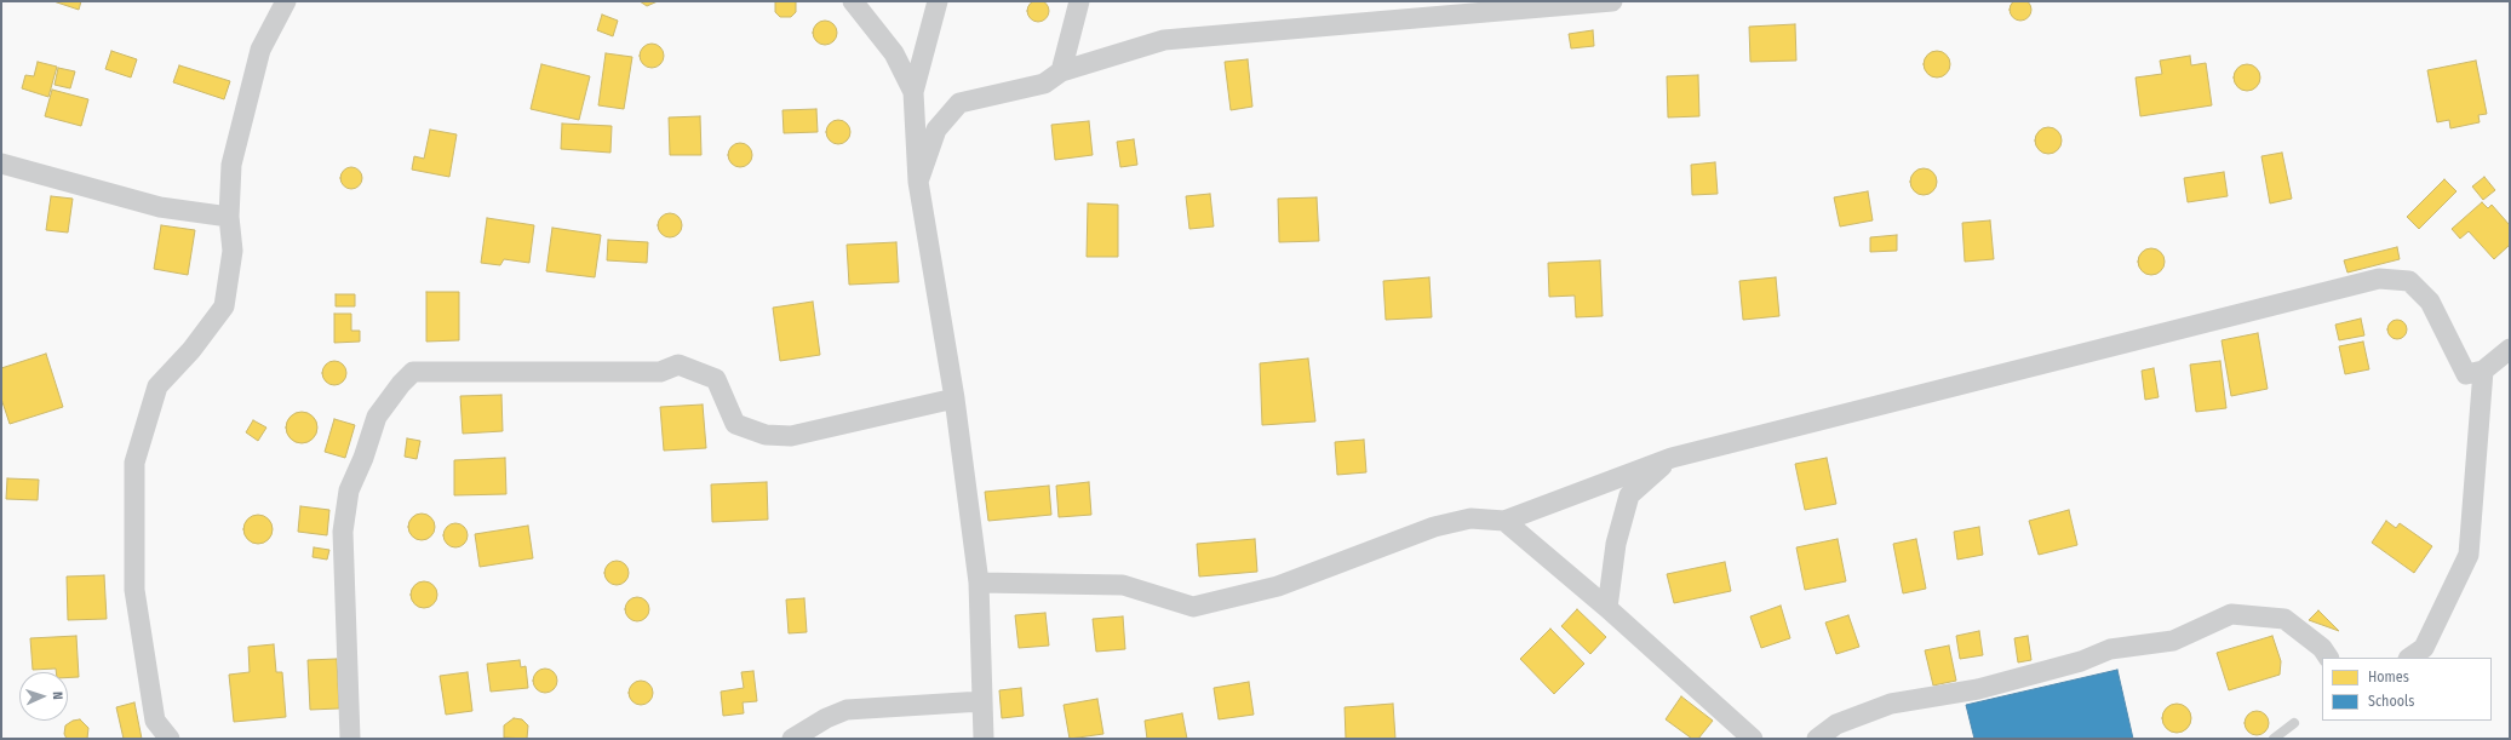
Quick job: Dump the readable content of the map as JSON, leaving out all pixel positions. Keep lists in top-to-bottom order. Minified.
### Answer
{"legend":["Homes","Schools"],"north":"right"}
